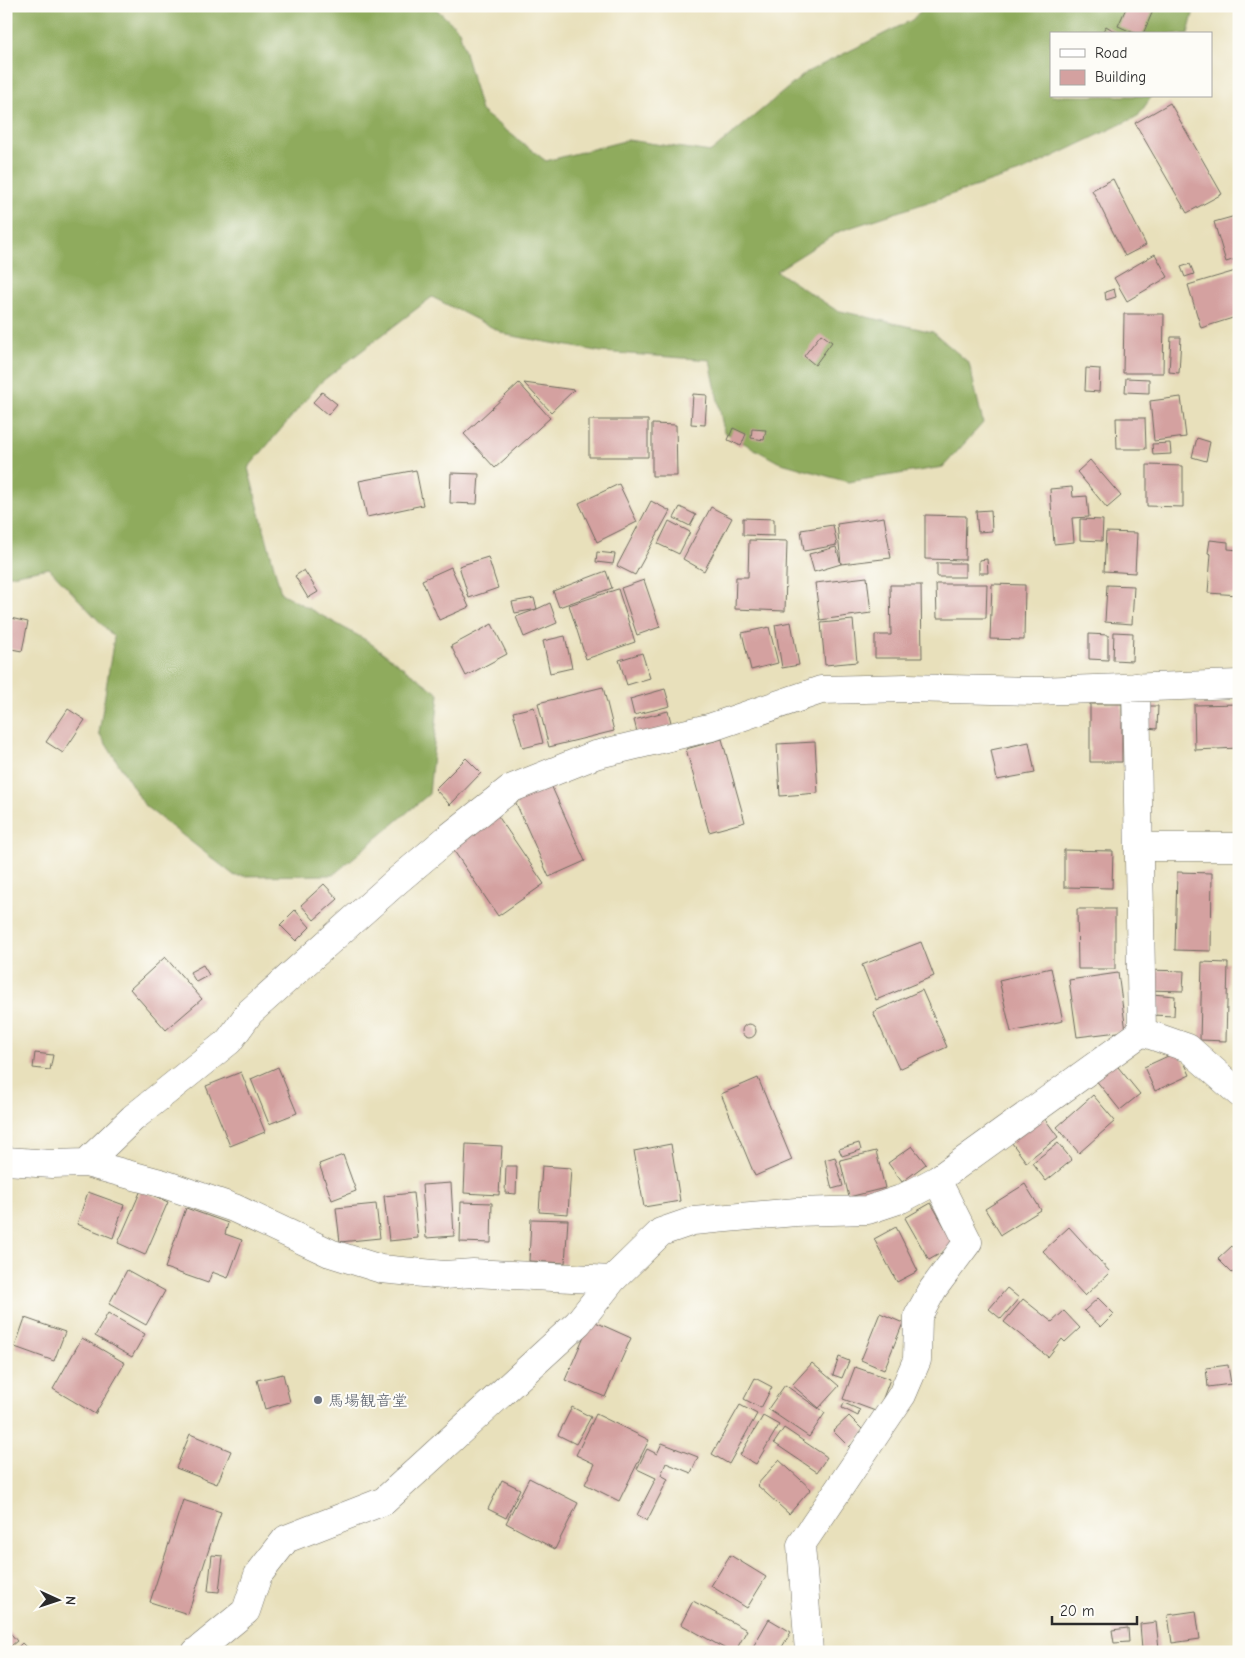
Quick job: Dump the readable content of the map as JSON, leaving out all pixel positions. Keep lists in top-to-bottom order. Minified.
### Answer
{"places":["馬場観音堂"],"legend":["Road","Building"],"scale_bar":"20 m","north":"right"}
